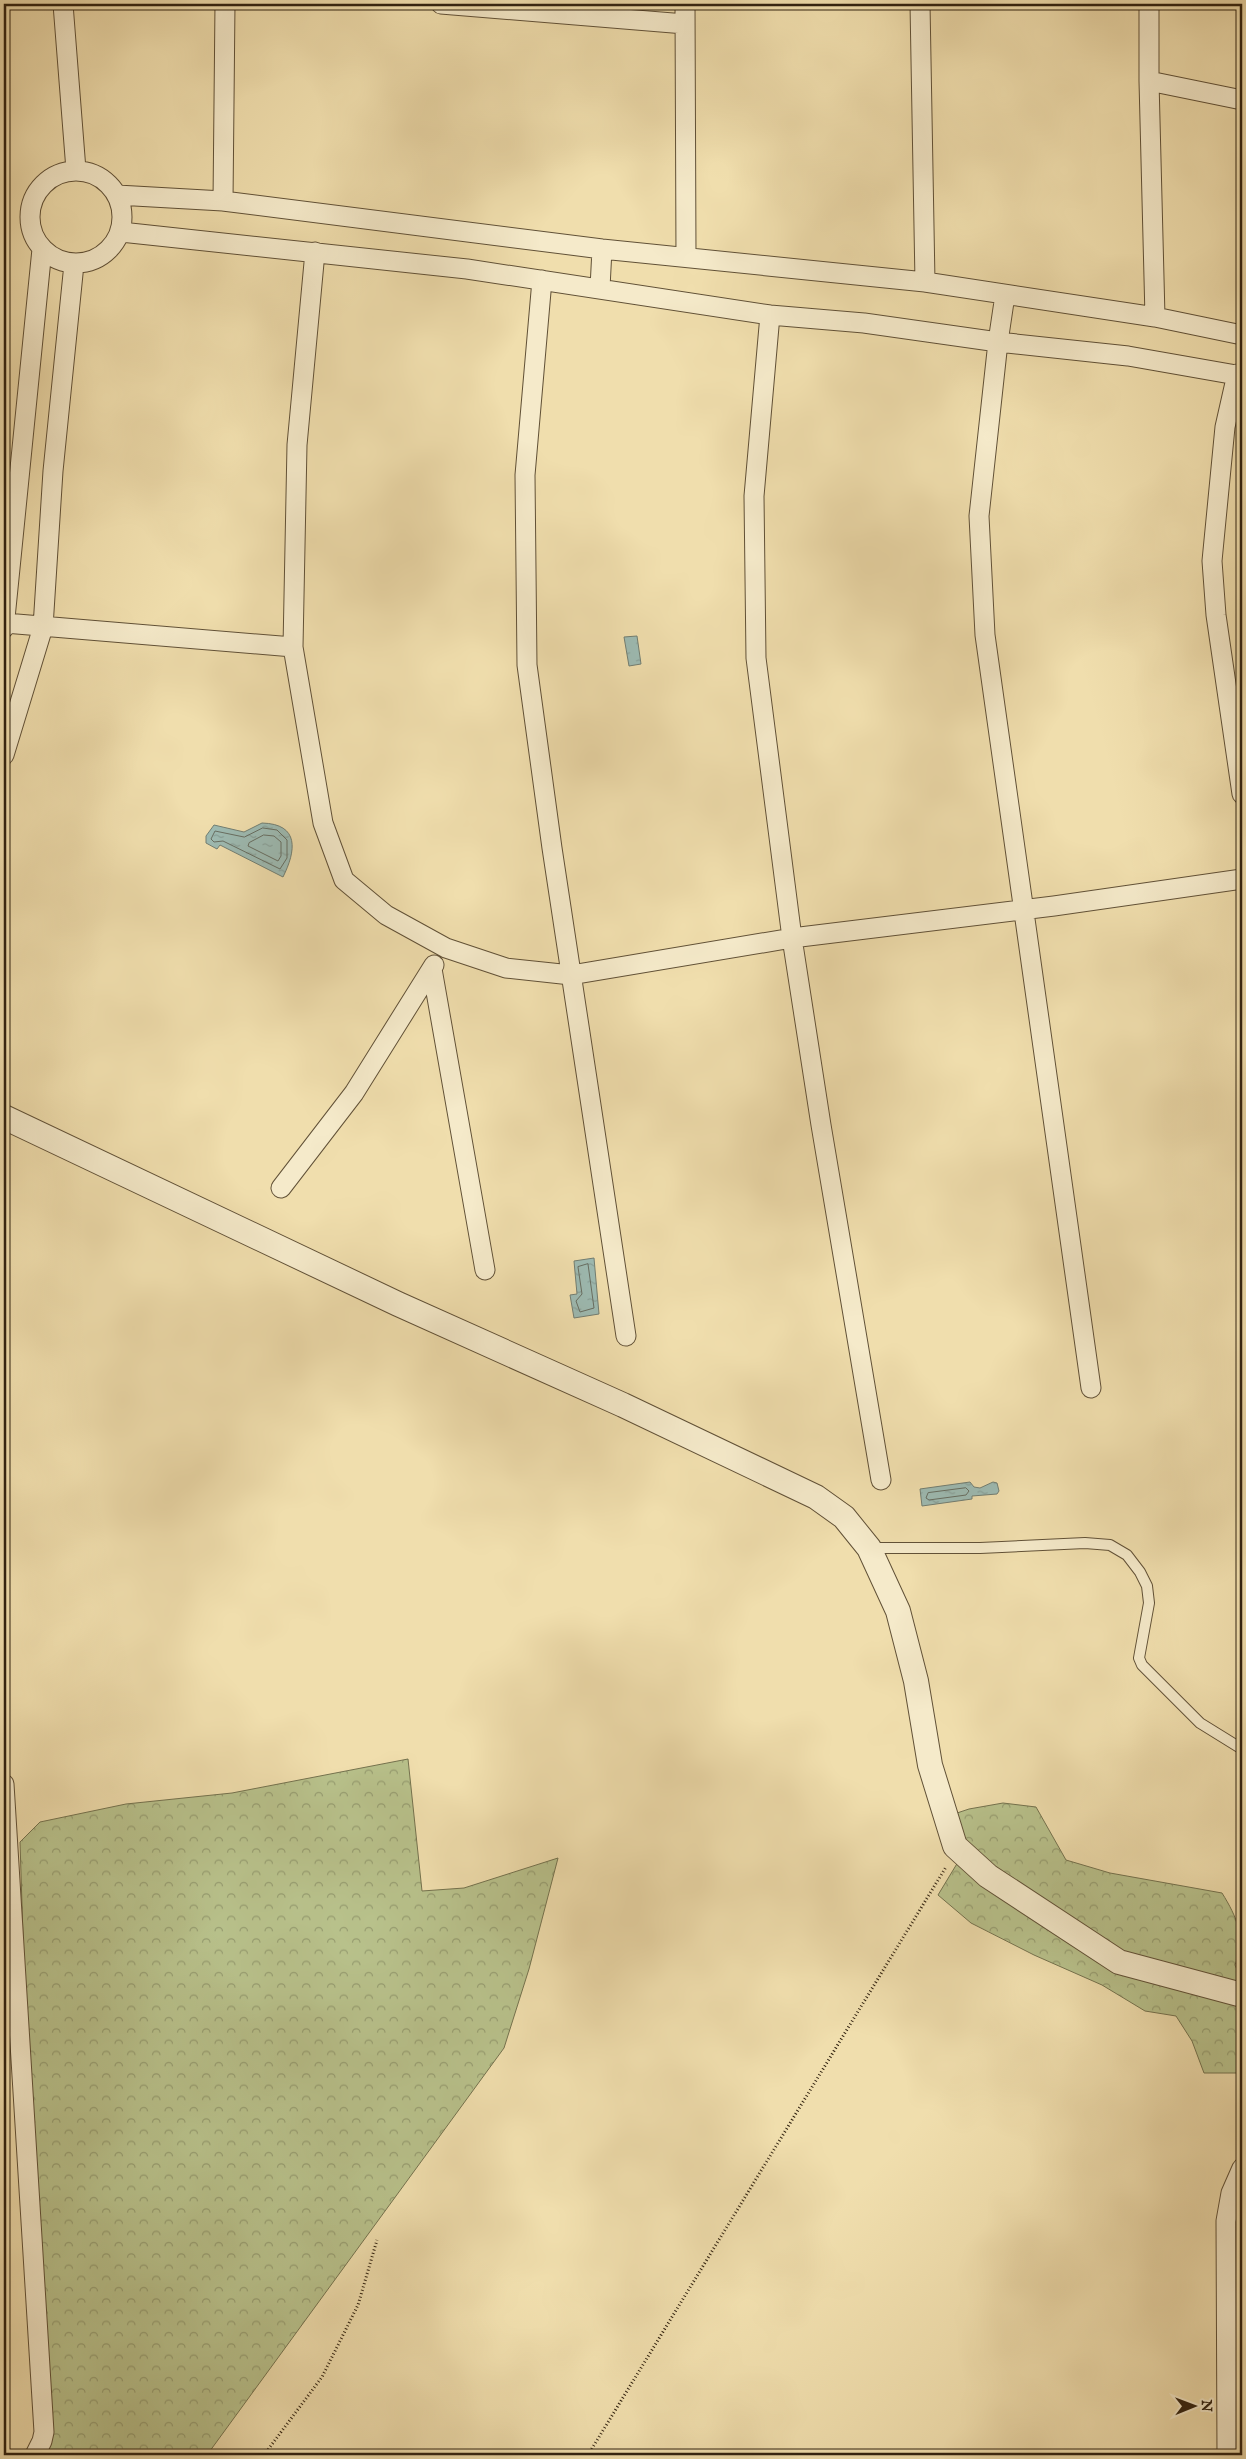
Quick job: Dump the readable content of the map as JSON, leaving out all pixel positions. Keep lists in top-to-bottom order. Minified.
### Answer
{"north":"right"}
